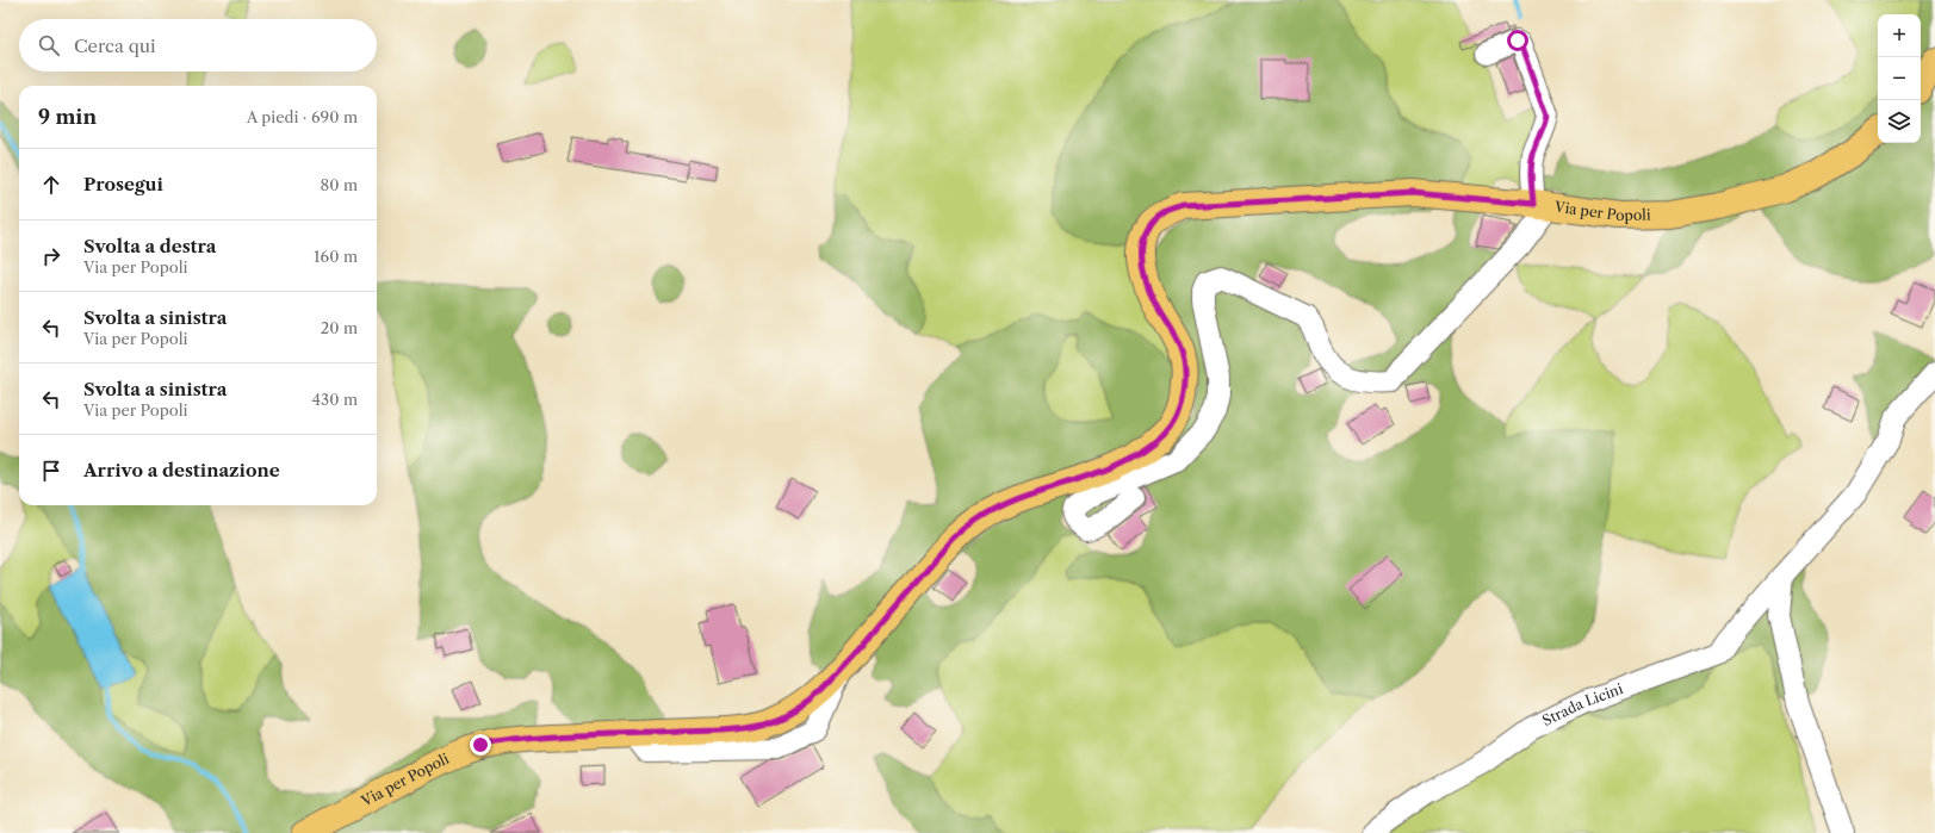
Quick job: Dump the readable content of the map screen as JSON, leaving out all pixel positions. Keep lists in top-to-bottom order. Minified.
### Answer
{"streets":{"main road":["Via per Popoli"],"street":["Strada Licini"]},"page":{"map_buttons":["+","−"],"search":"Cerca qui","heading":["9 min","A piedi · 690 m"],"list":[["Prosegui","80 m"],["Svolta a destra","Via per Popoli","160 m"],["Svolta a sinistra","Via per Popoli","20 m"],["Svolta a sinistra","Via per Popoli","430 m"],"Arrivo a destinazione"]}}
